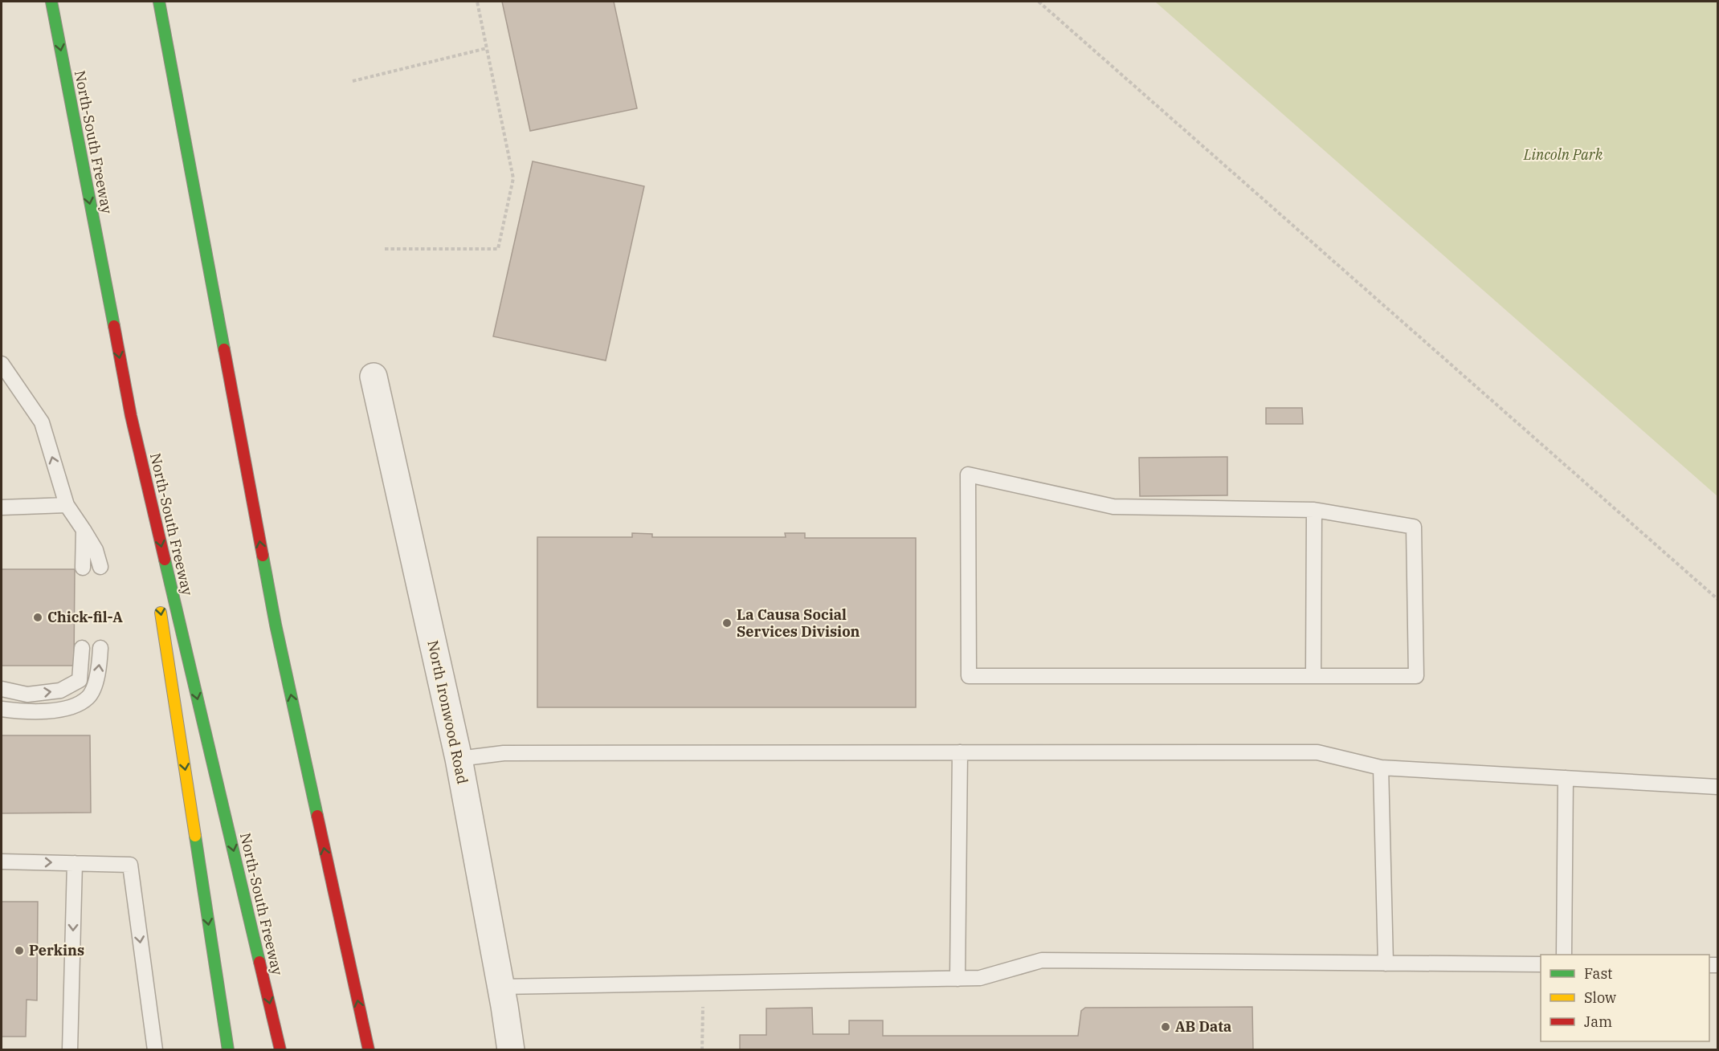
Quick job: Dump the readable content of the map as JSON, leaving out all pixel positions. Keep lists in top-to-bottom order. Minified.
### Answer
{"streets":{"highway":["North-South Freeway"],"street":["North Ironwood Road"]},"parks":["Lincoln Park"],"places":["Chick-fil-A","La Causa Social Services Division","Perkins","AB Data"],"legend":["Fast","Slow","Jam"]}
